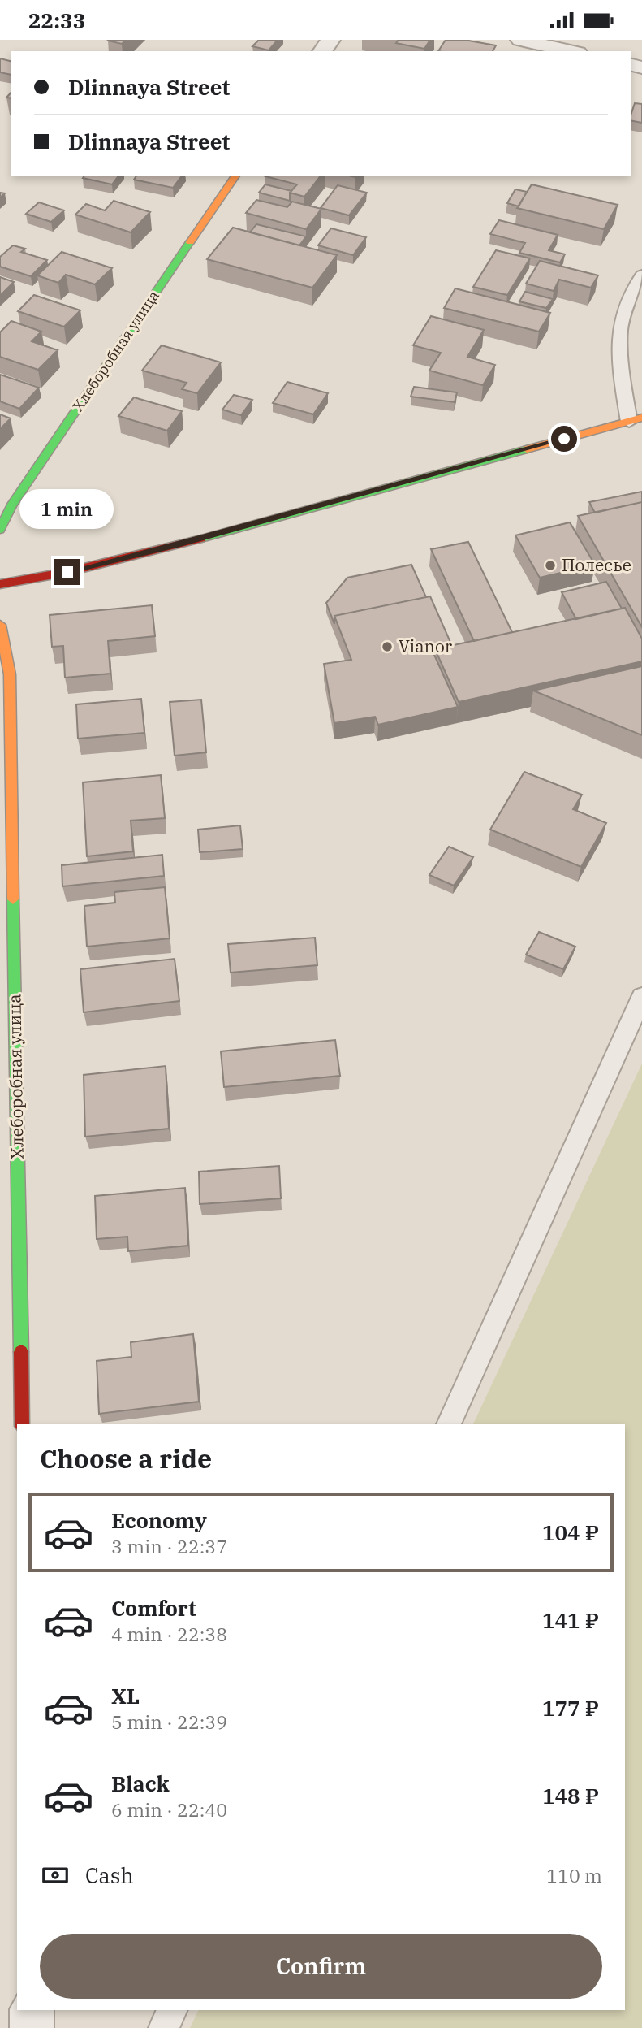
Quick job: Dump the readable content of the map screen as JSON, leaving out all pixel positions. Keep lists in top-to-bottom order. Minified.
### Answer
{"streets":{"street":["Хлеборобная улица"]},"places":["Полесье","Vianor"],"page":{"status":"22:33","banner":["Dlinnaya Street","Dlinnaya Street"],"bubble":"1 min","heading":"Choose a ride","list":[{"name":"Economy","note":"3 min · 22:37","value":"104 ₽"},{"name":"Comfort","note":"4 min · 22:38","value":"141 ₽"},{"name":"XL","note":"5 min · 22:39","value":"177 ₽"},{"name":"Black","note":"6 min · 22:40","value":"148 ₽"}],"pay":["Cash","110 m"],"buttons":"Confirm"}}
